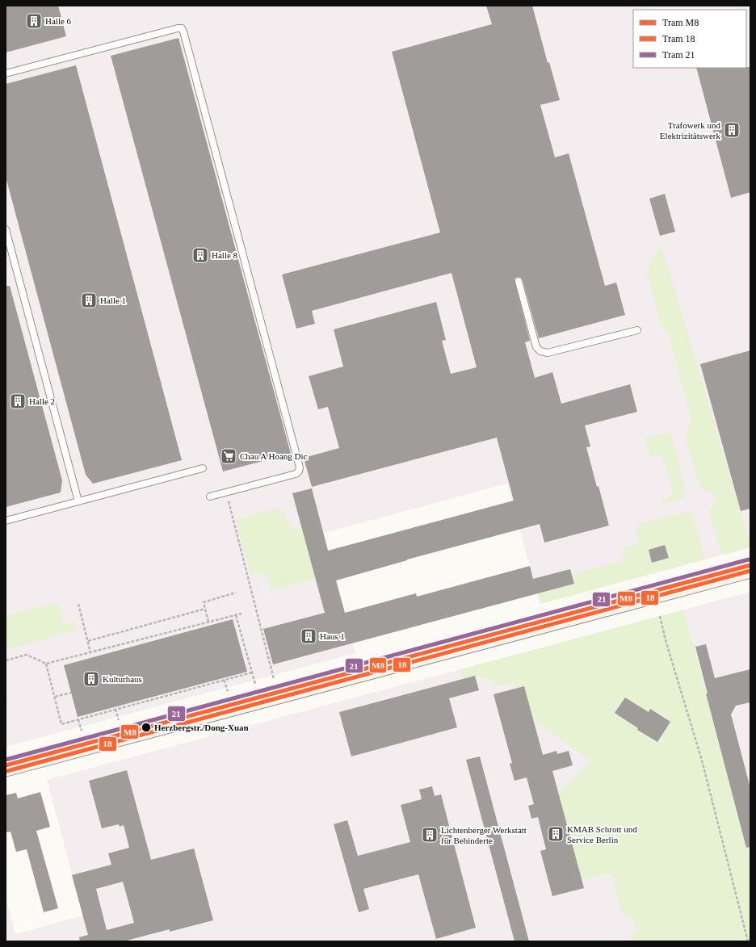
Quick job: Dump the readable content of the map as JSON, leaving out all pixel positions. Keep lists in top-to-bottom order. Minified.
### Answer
{"places":{"building":["Halle 6","Trafowerk und Elektrizitätswerk","Halle 8","Halle 1","Halle 2","Haus 1","Kulturhaus","KMAB Schrott und Service Berlin","Lichtenberger Werkstatt für Behinderte"],"supermarket":["Chau A Hoang Dic"],"other":["Herzbergstr./Dong-Xuan"]},"lines":["tram line 21","tram line M8","tram line 18"],"legend":["Tram M8","Tram 18","Tram 21"]}
